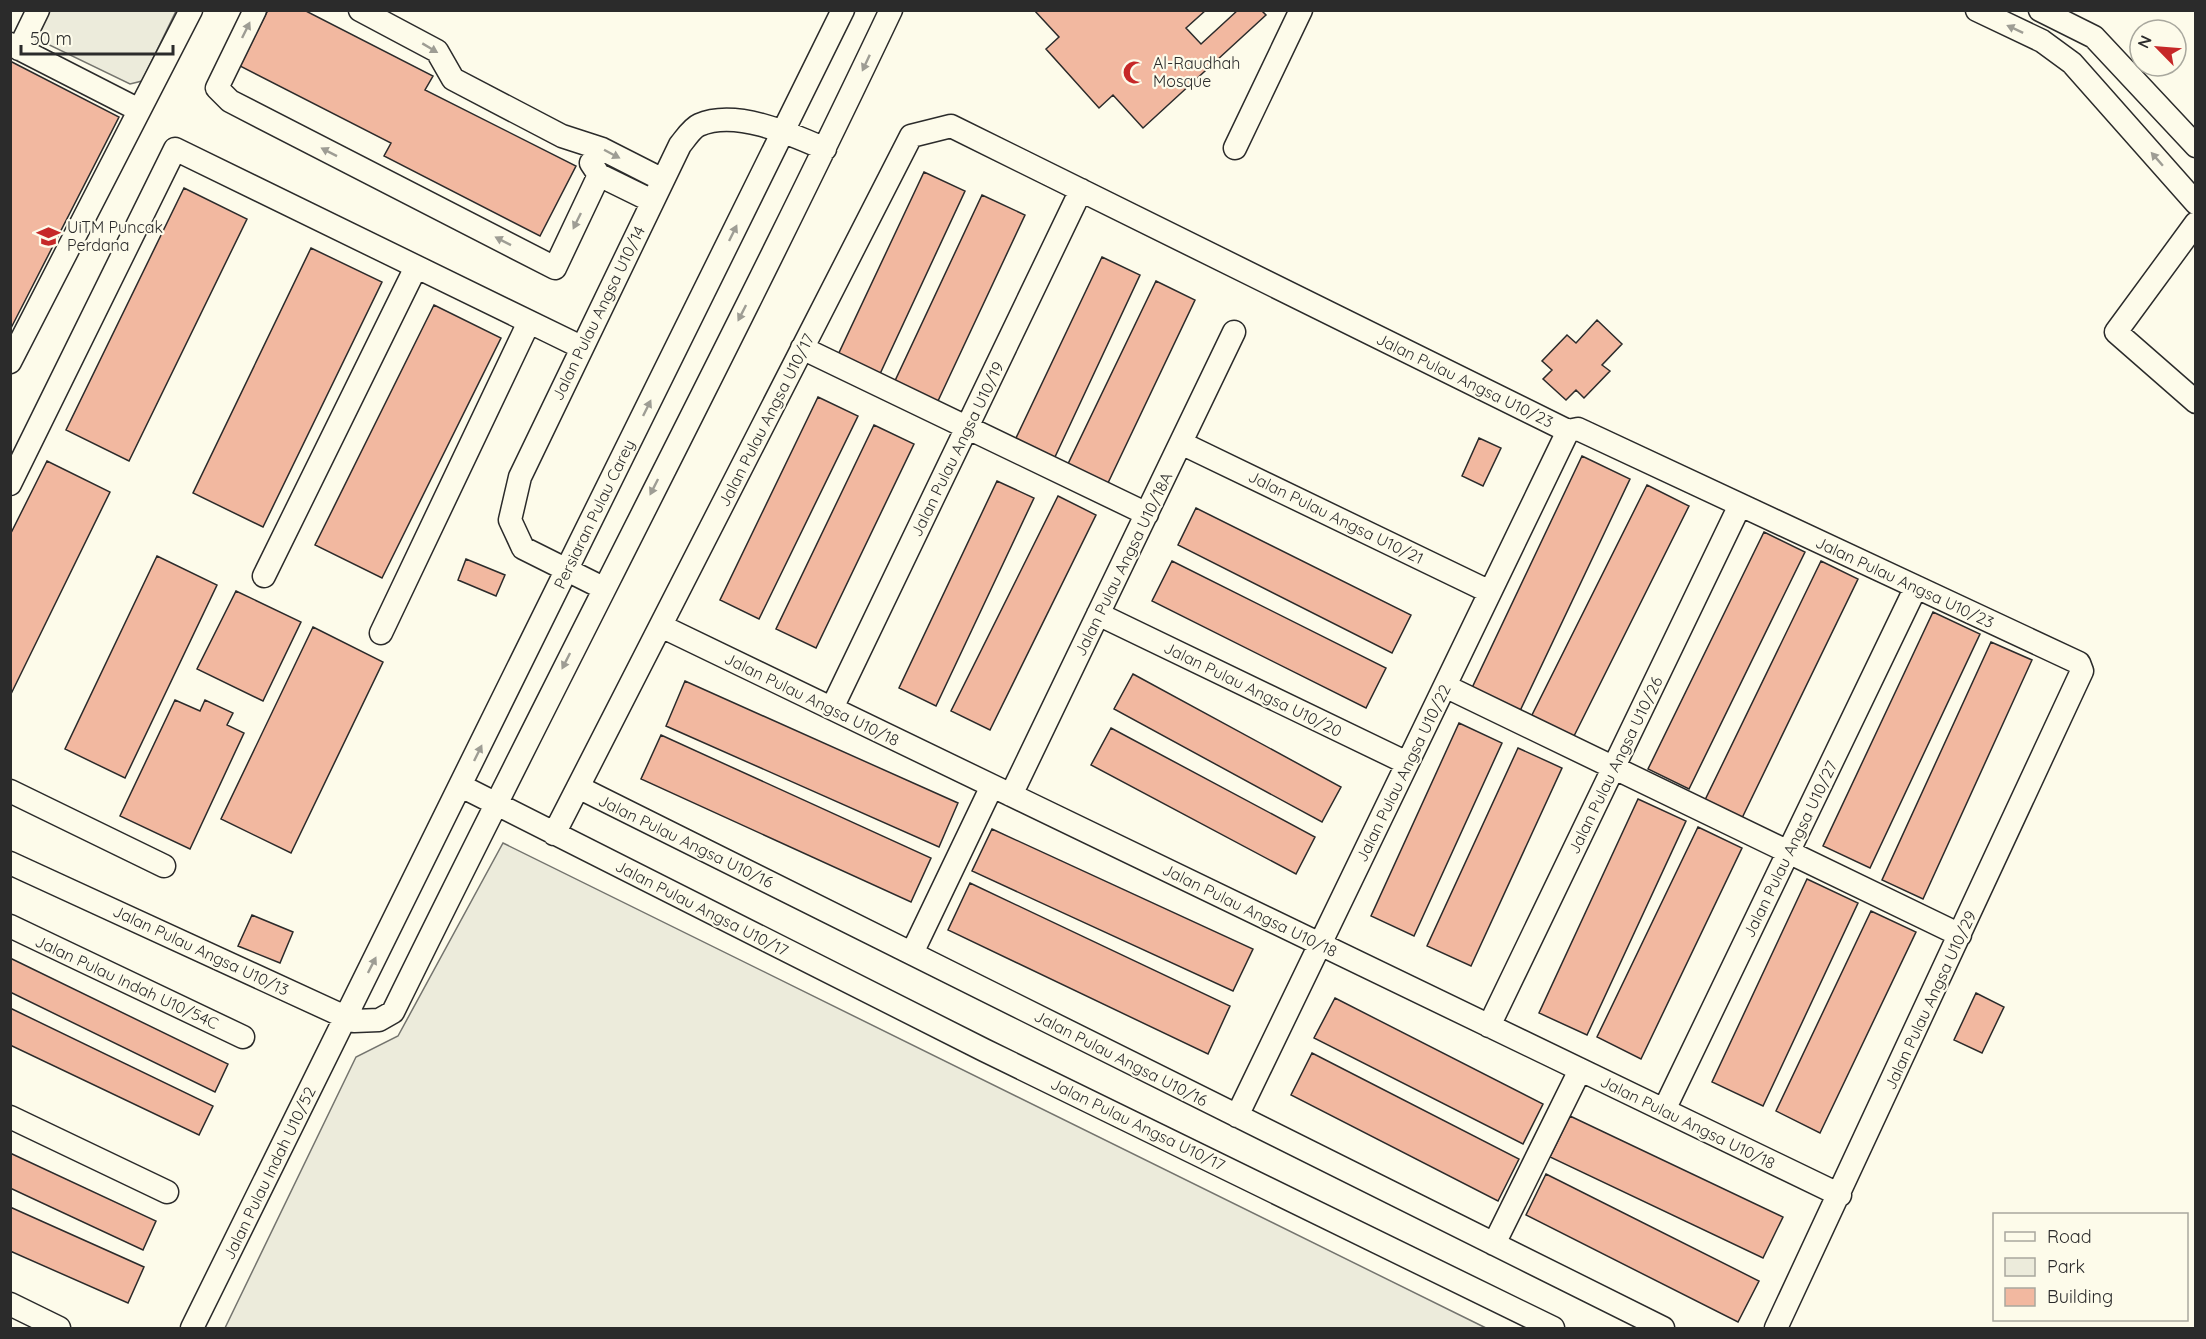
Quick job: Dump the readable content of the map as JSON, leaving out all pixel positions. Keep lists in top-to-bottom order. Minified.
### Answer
{"streets":{"street":["Jalan Pulau Angsa U10/14","Jalan Pulau Angsa U10/23","Jalan Pulau Angsa U10/17","Jalan Pulau Angsa U10/19","Persiaran Pulau Carey","Jalan Pulau Angsa U10/21","Jalan Pulau Angsa U10/18A","Jalan Pulau Angsa U10/20","Jalan Pulau Angsa U10/18","Jalan Pulau Angsa U10/26","Jalan Pulau Angsa U10/22","Jalan Pulau Angsa U10/16","Jalan Pulau Angsa U10/27","Jalan Pulau Angsa U10/13","Jalan Pulau Indah U10/54C","Jalan Pulau Angsa U10/29","Jalan Pulau Indah U10/52"]},"crossings":[["Jalan Pulau Angsa U10/14","Persiaran Pulau Carey"],["Jalan Pulau Angsa U10/23","Jalan Pulau Angsa U10/17"],["Jalan Pulau Angsa U10/23","Jalan Pulau Angsa U10/19"],["Jalan Pulau Angsa U10/23","Jalan Pulau Angsa U10/26"],["Jalan Pulau Angsa U10/23","Jalan Pulau Angsa U10/22"],["Jalan Pulau Angsa U10/23","Jalan Pulau Angsa U10/27"],["Jalan Pulau Angsa U10/23","Jalan Pulau Angsa U10/29"],["Jalan Pulau Angsa U10/17","Jalan Pulau Angsa U10/18"],["Jalan Pulau Angsa U10/17","Jalan Pulau Angsa U10/16"],["Jalan Pulau Angsa U10/19","Jalan Pulau Angsa U10/18"],["Persiaran Pulau Carey","Jalan Pulau Angsa U10/13"],["Persiaran Pulau Carey","Jalan Pulau Indah U10/52"],["Jalan Pulau Angsa U10/21","Jalan Pulau Angsa U10/18A"],["Jalan Pulau Angsa U10/21","Jalan Pulau Angsa U10/22"],["Jalan Pulau Angsa U10/18A","Jalan Pulau Angsa U10/20"],["Jalan Pulau Angsa U10/18A","Jalan Pulau Angsa U10/18"],["Jalan Pulau Angsa U10/18A","Jalan Pulau Angsa U10/16"],["Jalan Pulau Angsa U10/20","Jalan Pulau Angsa U10/22"],["Jalan Pulau Angsa U10/18","Jalan Pulau Angsa U10/26"],["Jalan Pulau Angsa U10/18","Jalan Pulau Angsa U10/22"],["Jalan Pulau Angsa U10/18","Jalan Pulau Angsa U10/27"],["Jalan Pulau Angsa U10/18","Jalan Pulau Angsa U10/29"],["Jalan Pulau Angsa U10/22","Jalan Pulau Angsa U10/16"],["Jalan Pulau Angsa U10/13","Jalan Pulau Indah U10/52"]],"places":{"mosque":["Al-Raudhah Mosque"],"school or university":["UiTM Puncak Perdana"]},"legend":["Road","Park","Building"],"scale_bar":"50 m","north":"top left"}
